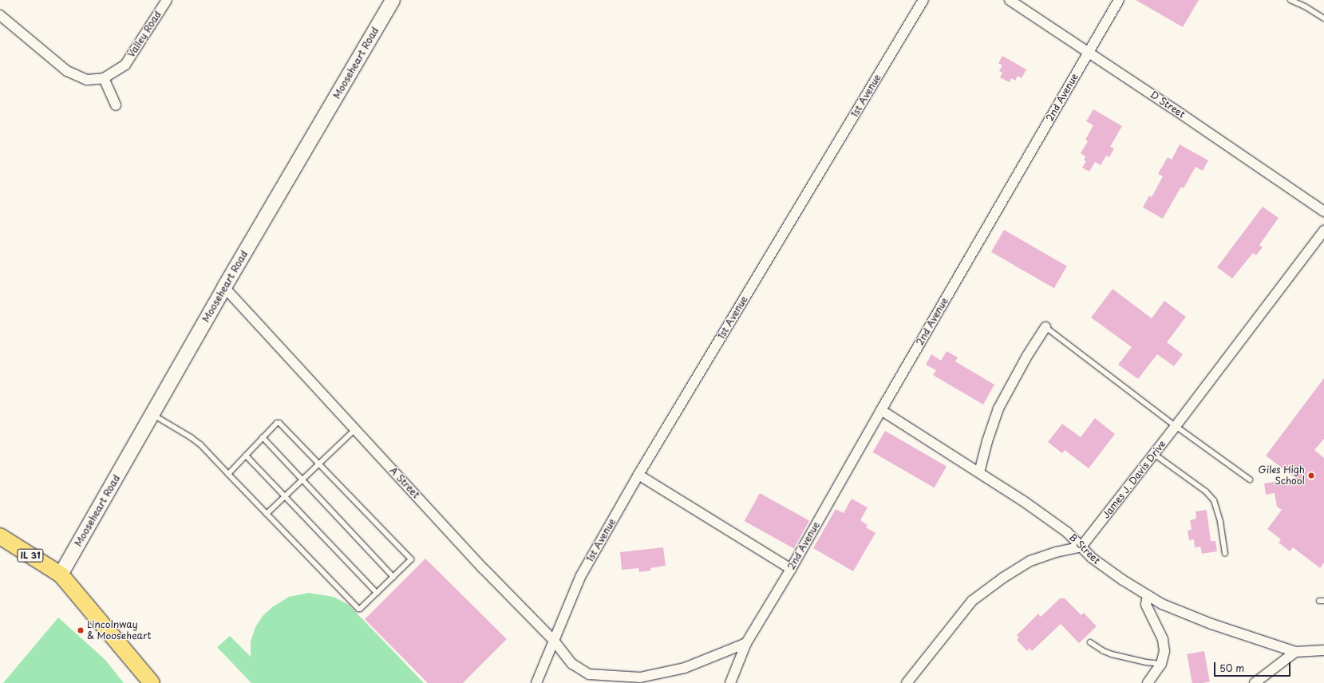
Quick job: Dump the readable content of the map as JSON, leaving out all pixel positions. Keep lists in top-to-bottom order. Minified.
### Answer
{"streets":{"main road":["Mooseheart Road","IL 31"],"street":["Valley Road","1st Avenue","2nd Avenue","D Street","James J. Davis Drive","A Street","B Street"]},"crossings":[["Mooseheart Road","A Street"],["Mooseheart Road","IL 31"],["1st Avenue","A Street"],["2nd Avenue","D Street"],["2nd Avenue","A Street"],["2nd Avenue","B Street"],["James J. Davis Drive","B Street"]],"places":["Giles High School","Lincolnway & Mooseheart"],"scale_bar":"50 m"}
